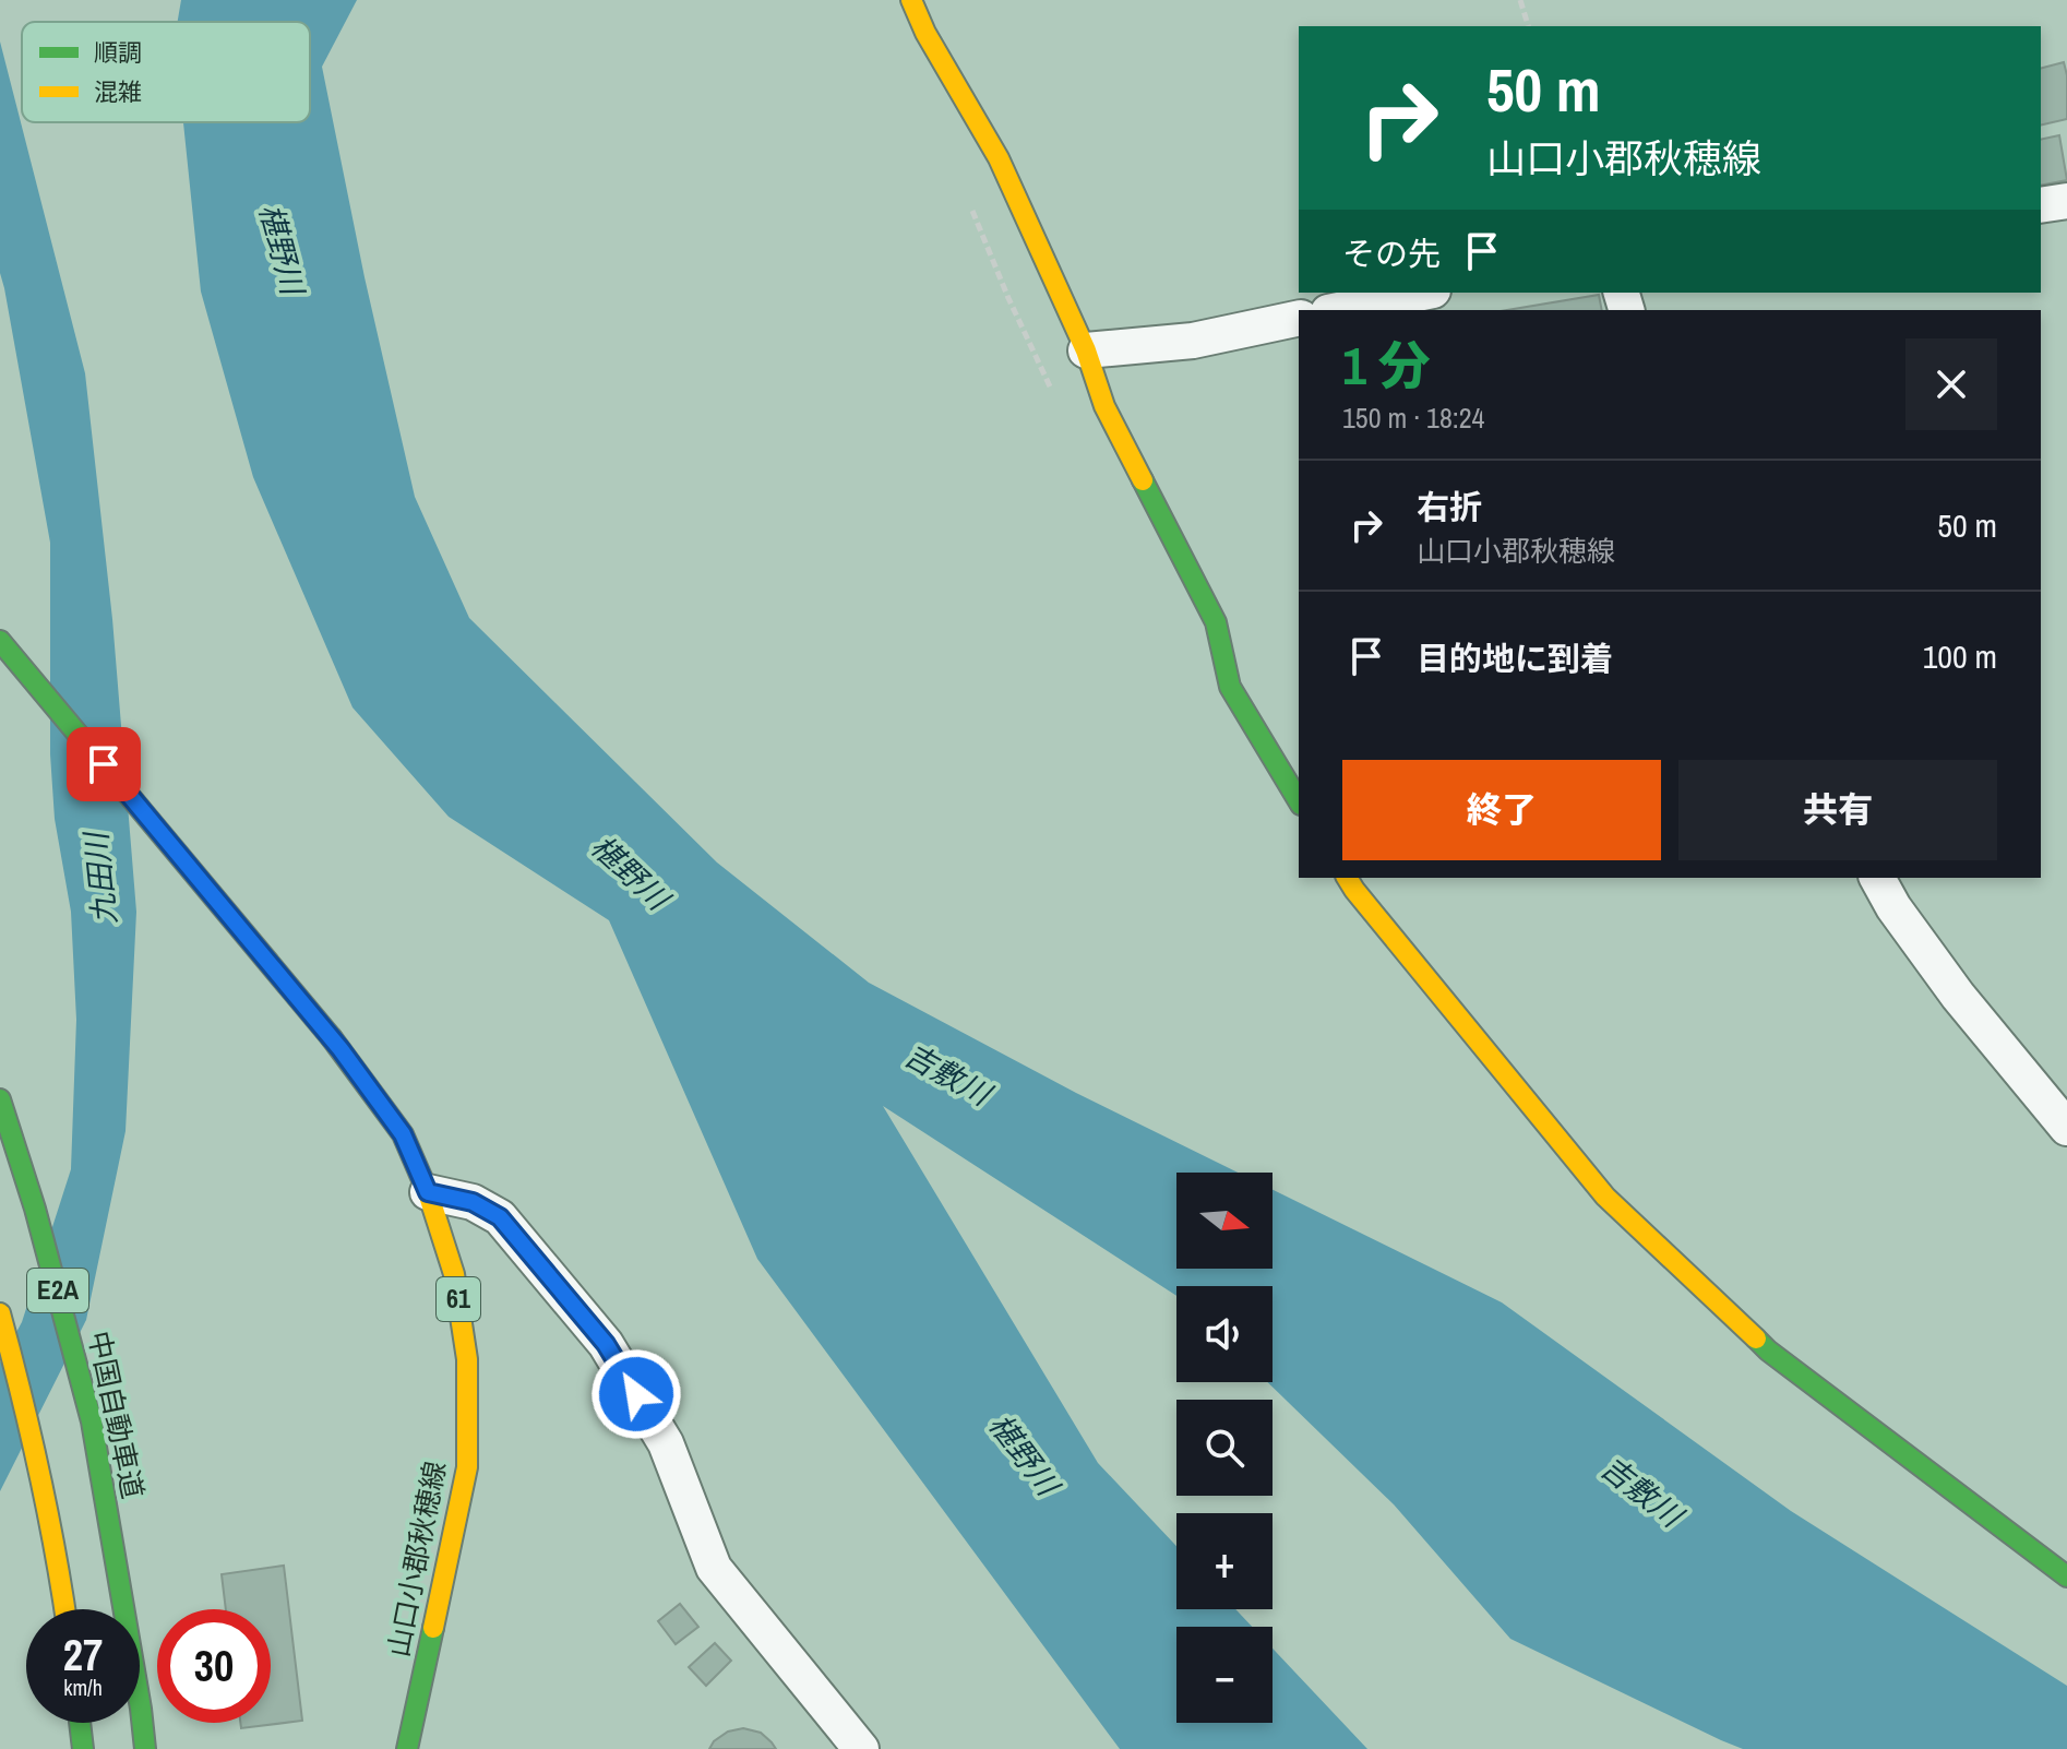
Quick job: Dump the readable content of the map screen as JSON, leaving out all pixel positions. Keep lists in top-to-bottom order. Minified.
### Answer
{"streets":{"main road":["E2A","61","中国自動車道","山口小郡秋穂線"]},"water":["椹野川","九田川","吉敷川"],"legend":["順調","混雑"],"north":"right","page":{"turn":["50 m","山口小郡秋穂線"],"then":"その先","heading":["1 分","150 m · 18:24"],"list":[{"name":"右折","note":"山口小郡秋穂線","value":"50 m"},{"name":"目的地に到着","value":"100 m"}],"buttons":["終了","共有"],"map_buttons":["+","−"],"speed":"27 km/h","limit":"30"}}
